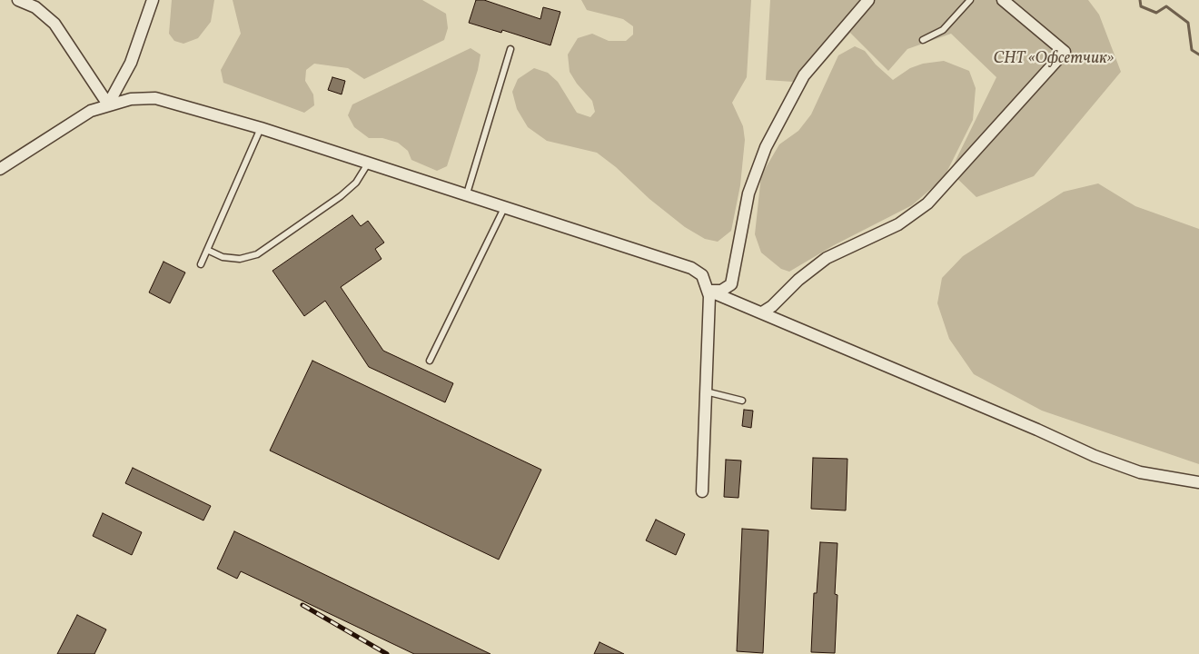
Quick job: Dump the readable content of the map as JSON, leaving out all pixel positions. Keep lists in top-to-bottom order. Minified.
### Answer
{"parks":["СНТ «Офсетчик»"]}
